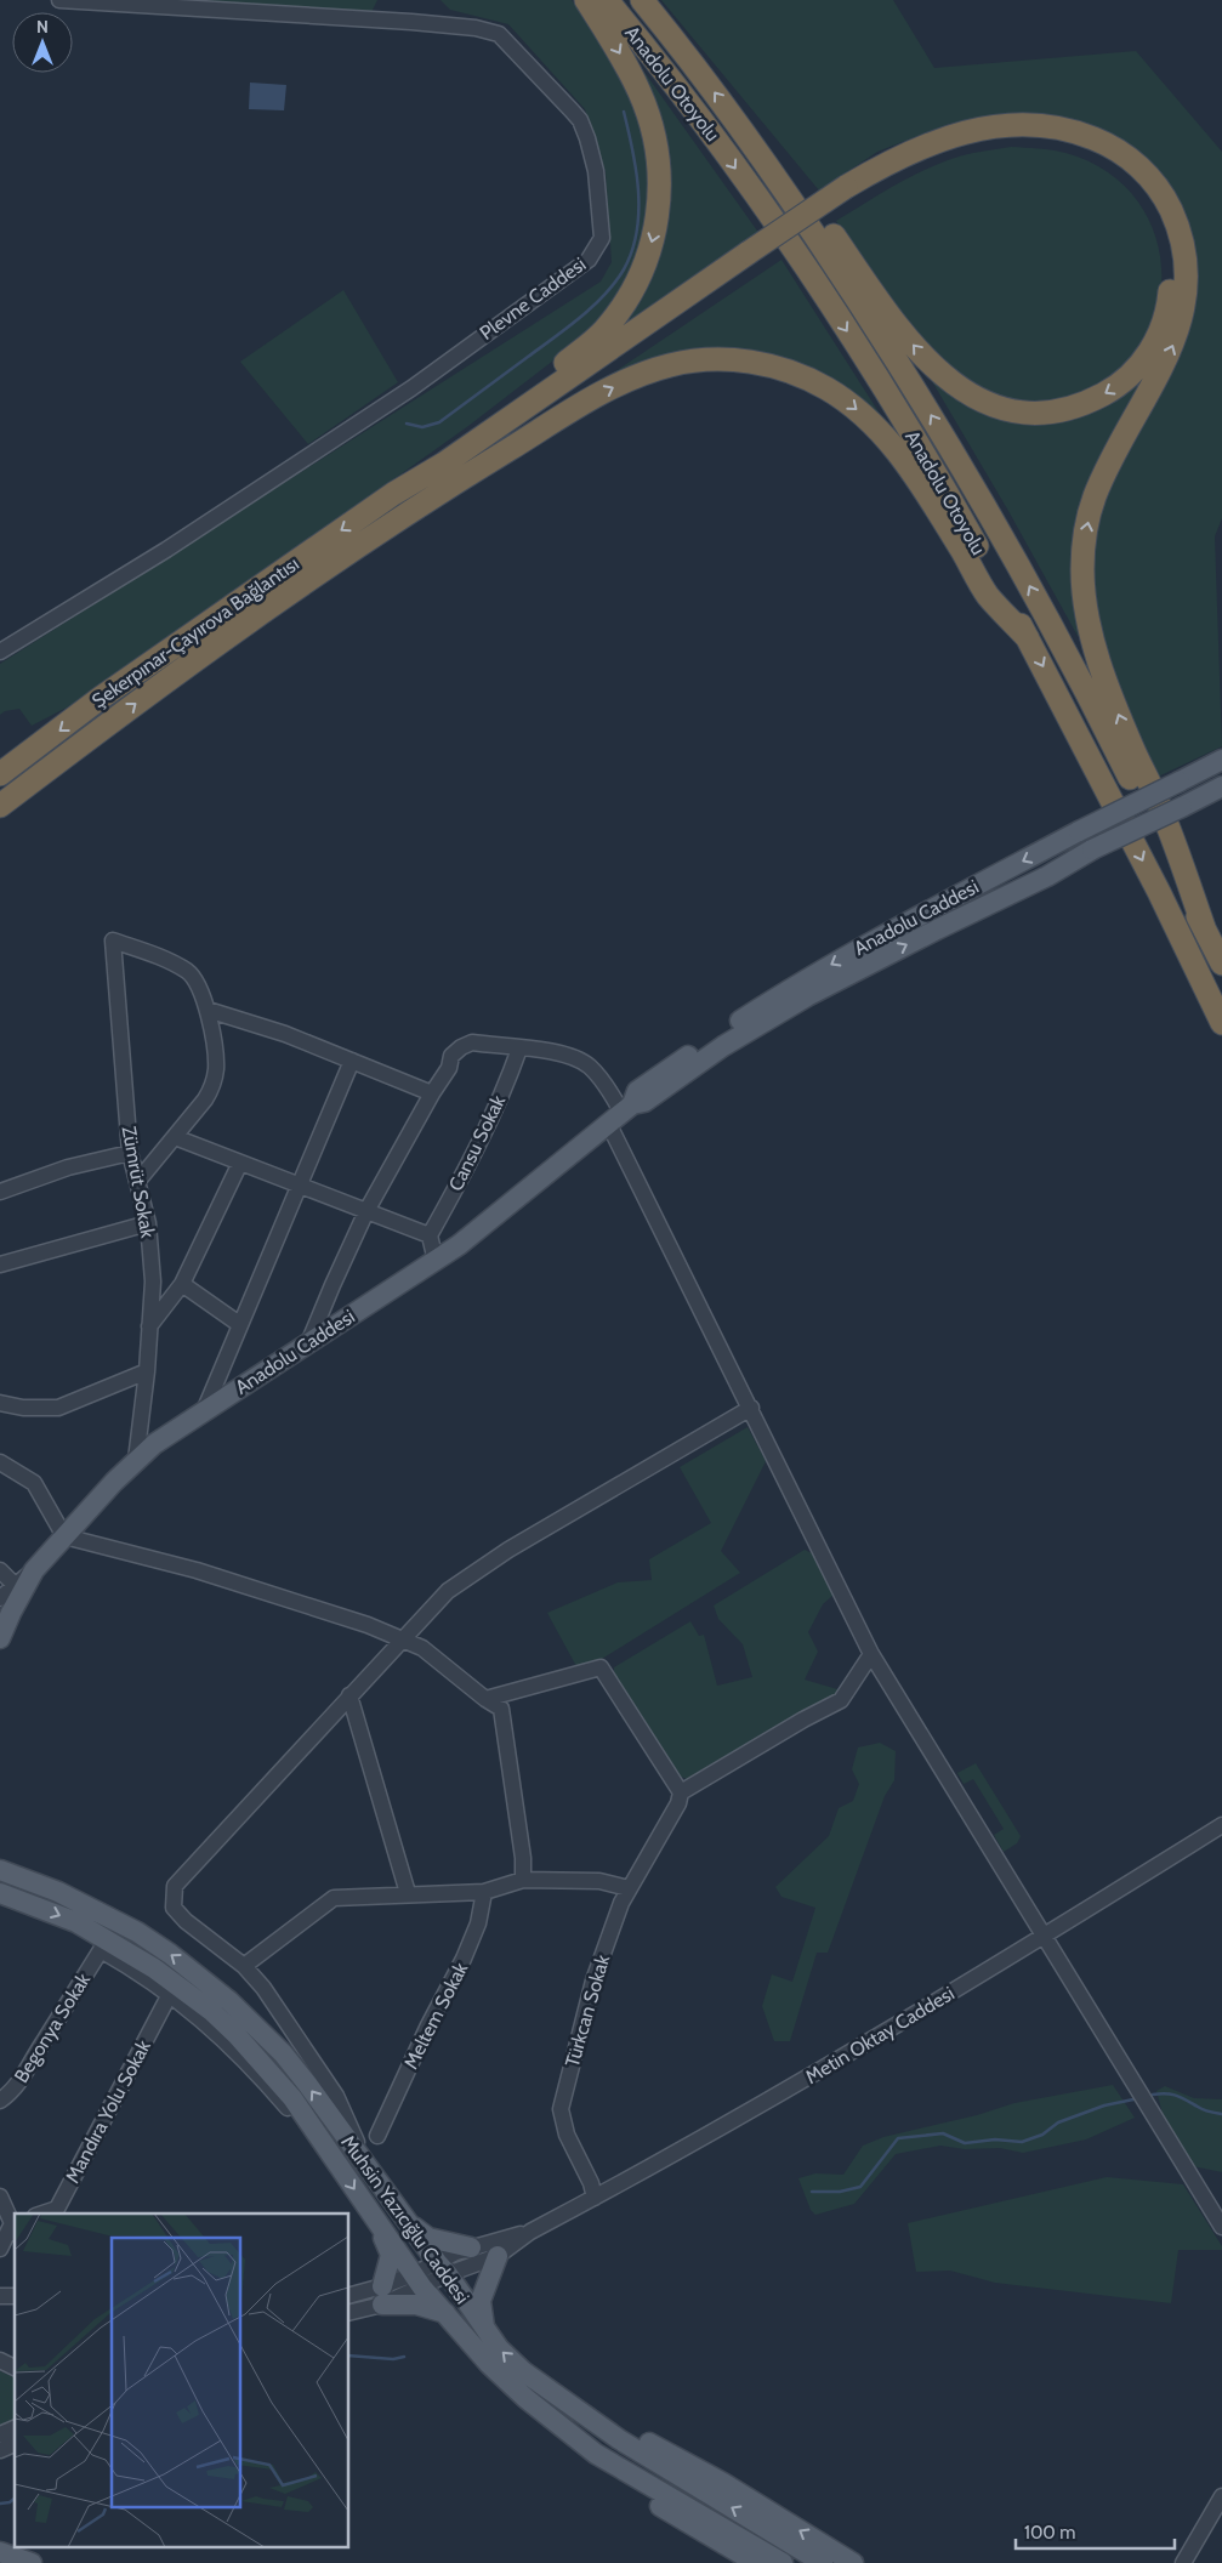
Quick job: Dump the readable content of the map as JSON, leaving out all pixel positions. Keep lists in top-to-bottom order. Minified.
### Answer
{"streets":{"highway":["Anadolu Otoyolu","Şekerpınar-Çayırova Bağlantısı"],"main road":["Anadolu Caddesi","Muhsin Yazıcığlu Caddesi"],"street":["Plevne Caddesi","Cansu Sokak","Zümrüt Sokak","Türkcan Sokak","Meltem Sokak","Begonya Sokak","Metin Oktay Caddesi","Mandıra Yolu Sokak"]},"crossings":[["Anadolu Caddesi","Zümrüt Sokak"],["Türkcan Sokak","Metin Oktay Caddesi"],["Begonya Sokak","Muhsin Yazıcığlu Caddesi"],["Metin Oktay Caddesi","Muhsin Yazıcığlu Caddesi"],["Mandıra Yolu Sokak","Muhsin Yazıcığlu Caddesi"]],"scale_bar":"100 m","north":"top"}
